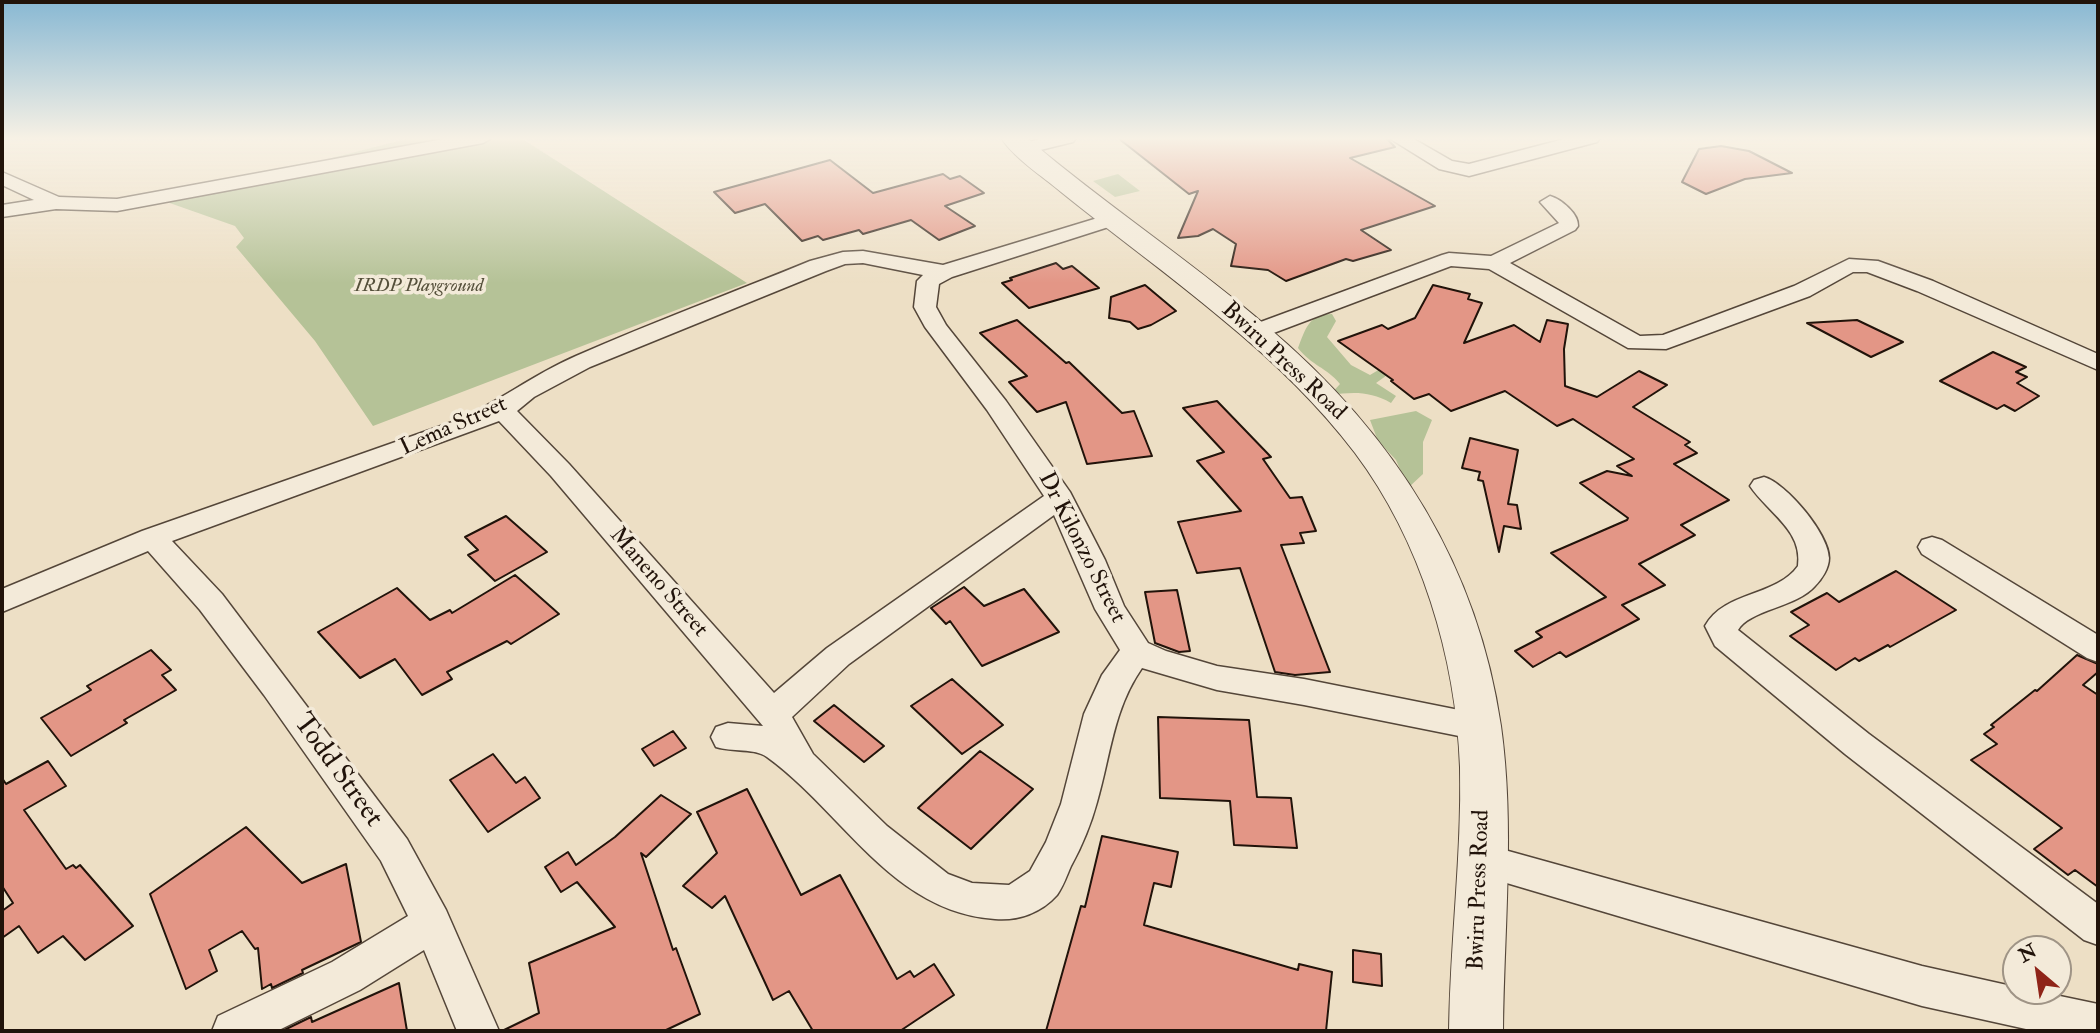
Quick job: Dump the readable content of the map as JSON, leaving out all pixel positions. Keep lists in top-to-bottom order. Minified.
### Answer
{"streets":{"street":["Bwiru Press Road","Lema Street","Dr Kilonzo Street","Maneno Street","Todd Street"]},"crossings":[["Lema Street","Dr Kilonzo Street"],["Lema Street","Maneno Street"],["Lema Street","Todd Street"]],"parks":["IRDP Playground"],"north":"top left"}
